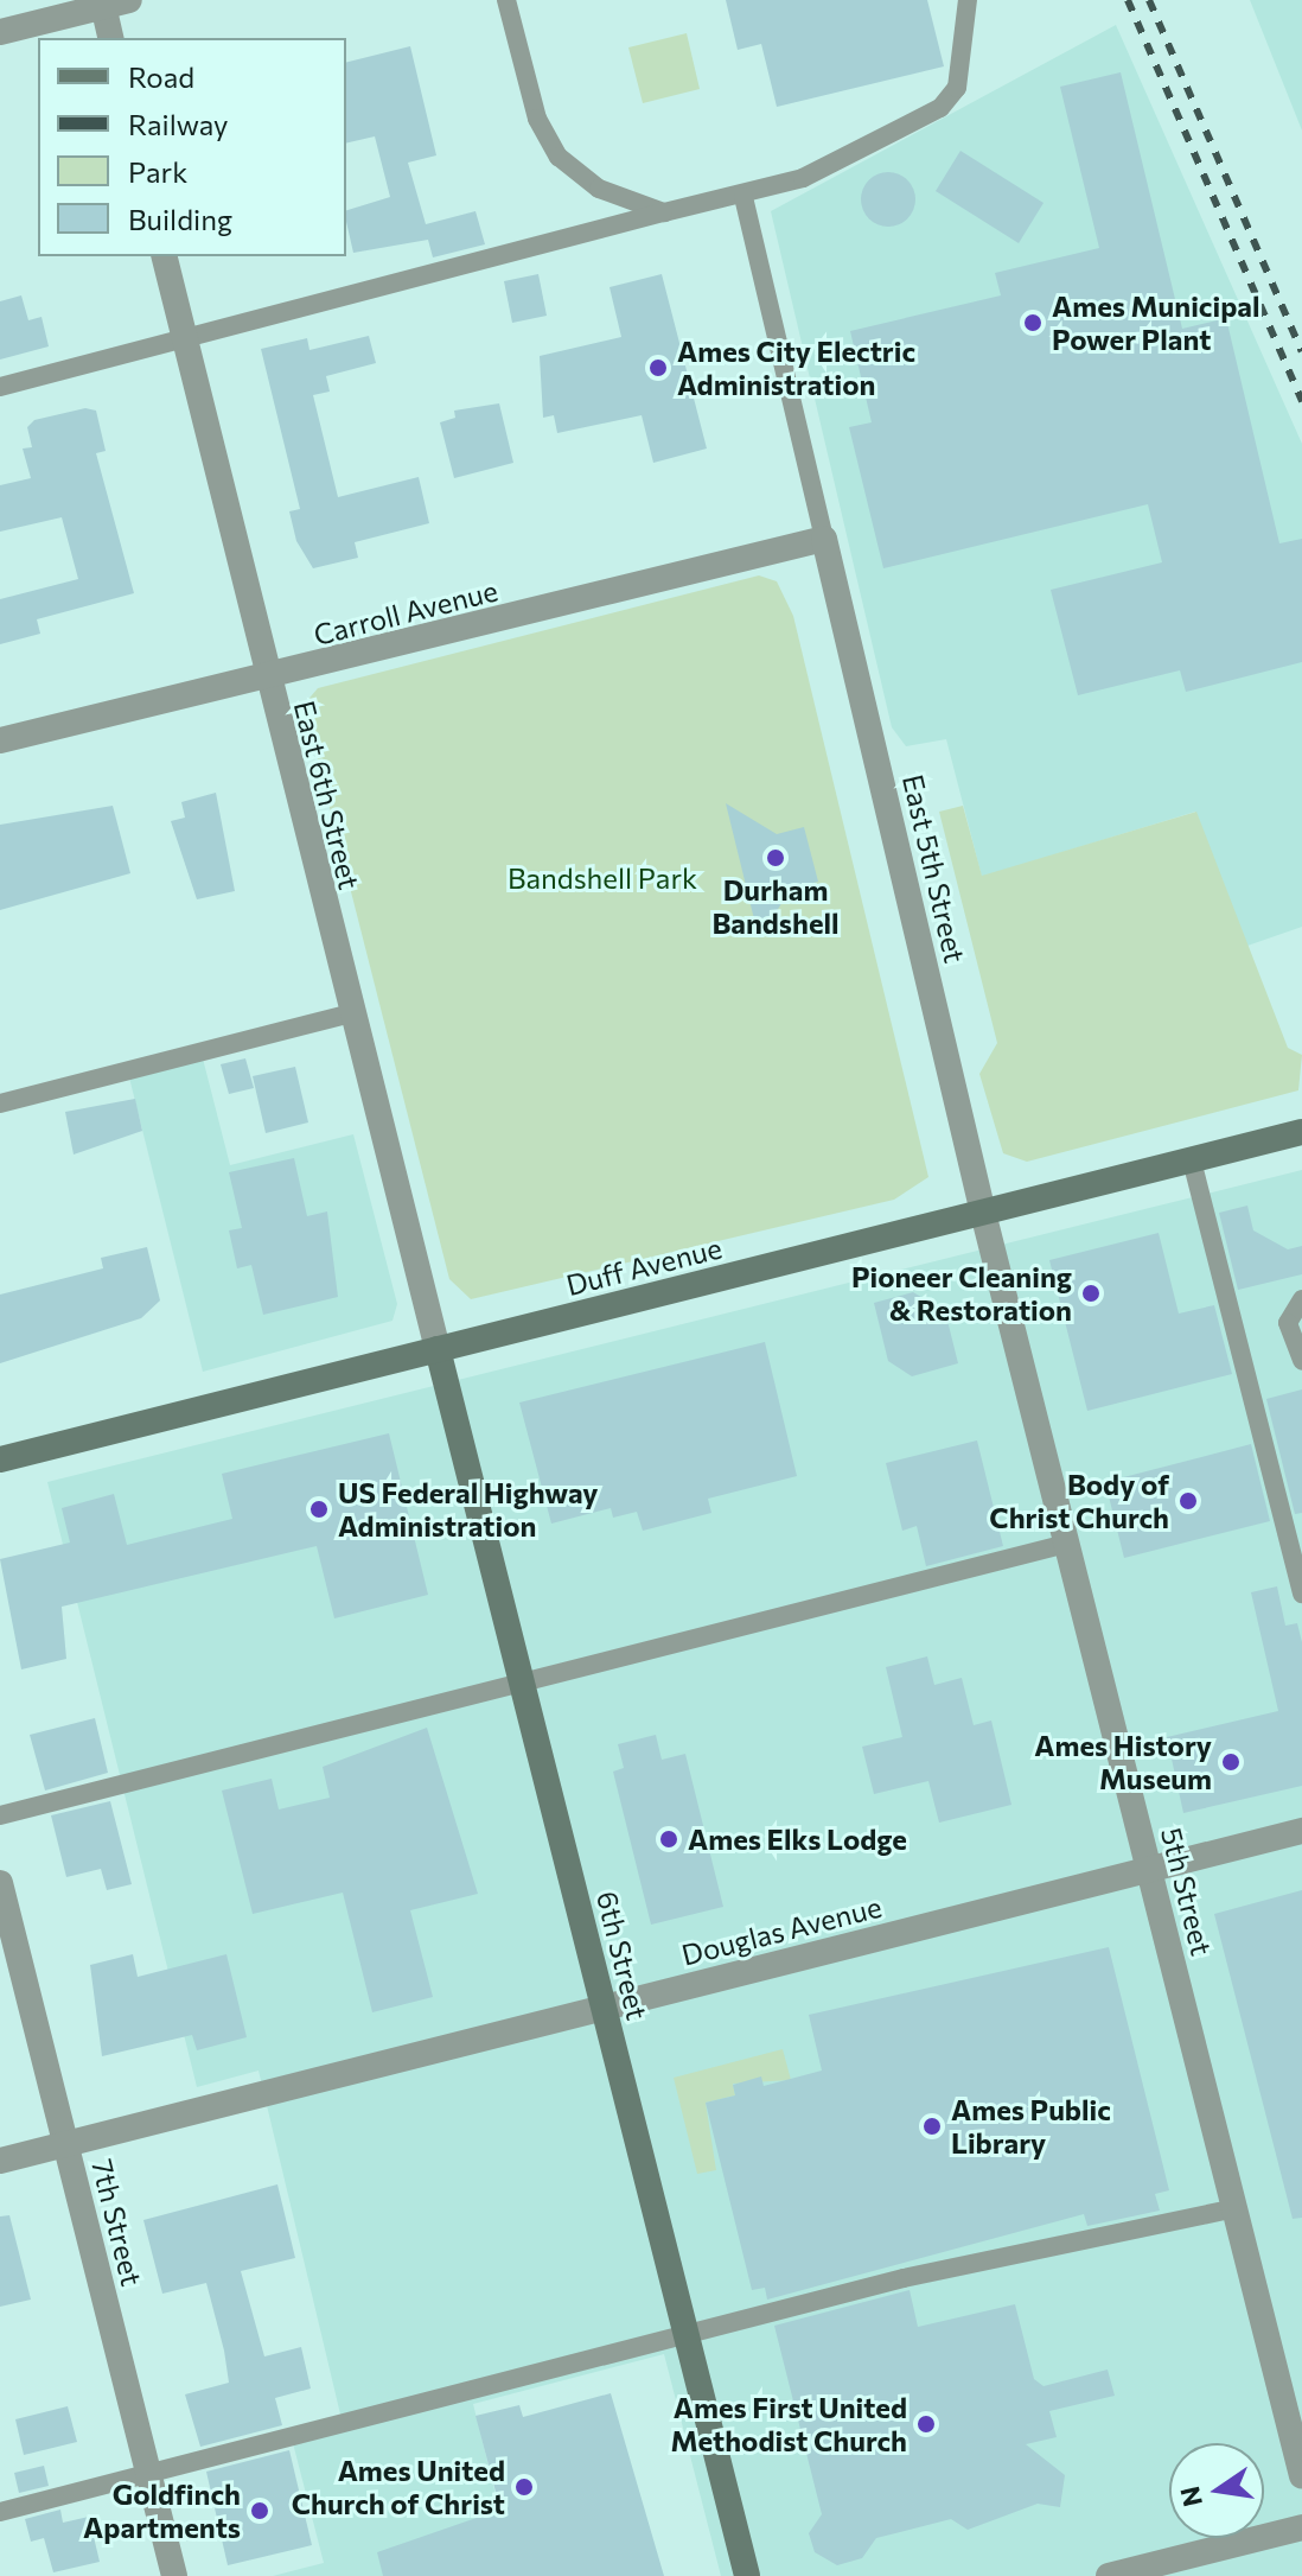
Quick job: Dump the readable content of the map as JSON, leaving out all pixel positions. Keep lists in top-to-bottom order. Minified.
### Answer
{"streets":{"main road":["Duff Avenue","6th Street"],"street":["Carroll Avenue","East 6th Street","East 5th Street","5th Street","Douglas Avenue","7th Street"]},"crossings":[["Carroll Avenue","East 6th Street"],["Carroll Avenue","East 5th Street"],["East 6th Street","Duff Avenue"],["East 6th Street","6th Street"],["East 5th Street","Duff Avenue"],["East 5th Street","5th Street"],["Duff Avenue","5th Street"],["Duff Avenue","6th Street"],["5th Street","Douglas Avenue"],["Douglas Avenue","6th Street"],["Douglas Avenue","7th Street"]],"parks":["Bandshell Park"],"places":["Ames Municipal Power Plant","Ames City Electric Administration","Durham Bandshell","Pioneer Cleaning & Restoration","Body of Christ Church","US Federal Highway Administration","Ames History Museum","Ames Elks Lodge","Ames Public Library","Ames First United Methodist Church","Ames United Church of Christ","Goldfinch Apartments"],"legend":["Road","Railway","Park","Building"],"north":"left"}
